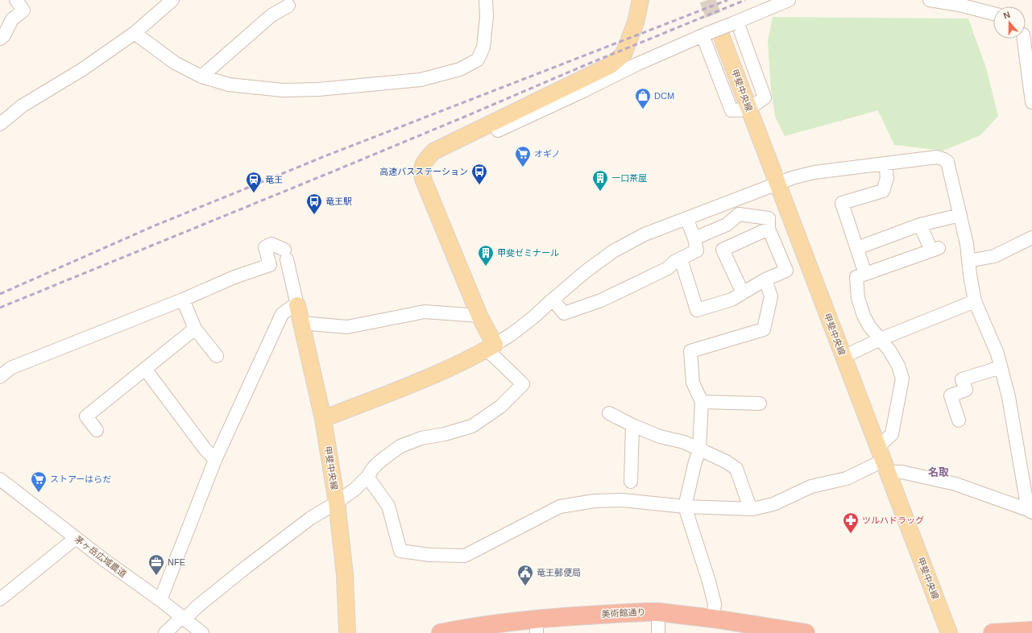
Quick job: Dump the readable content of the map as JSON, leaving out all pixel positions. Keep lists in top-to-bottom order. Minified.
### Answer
{"streets":{"highway":["美術館通り"],"main road":["甲斐中央線"],"street":["茅ヶ岳広域農道"]},"districts":["名取"],"places":{"shop":["DCM"],"supermarket":["オギノ","ストアーはらだ"],"bus stop":["高速バスステーション","竜王駅"],"building":["一口茶屋","甲斐ゼミナール"],"station":["竜王"],"pharmacy":["ツルハドラッグ"],"office":["NFE"],"public building":["竜王郵便局"]},"north":"top"}
